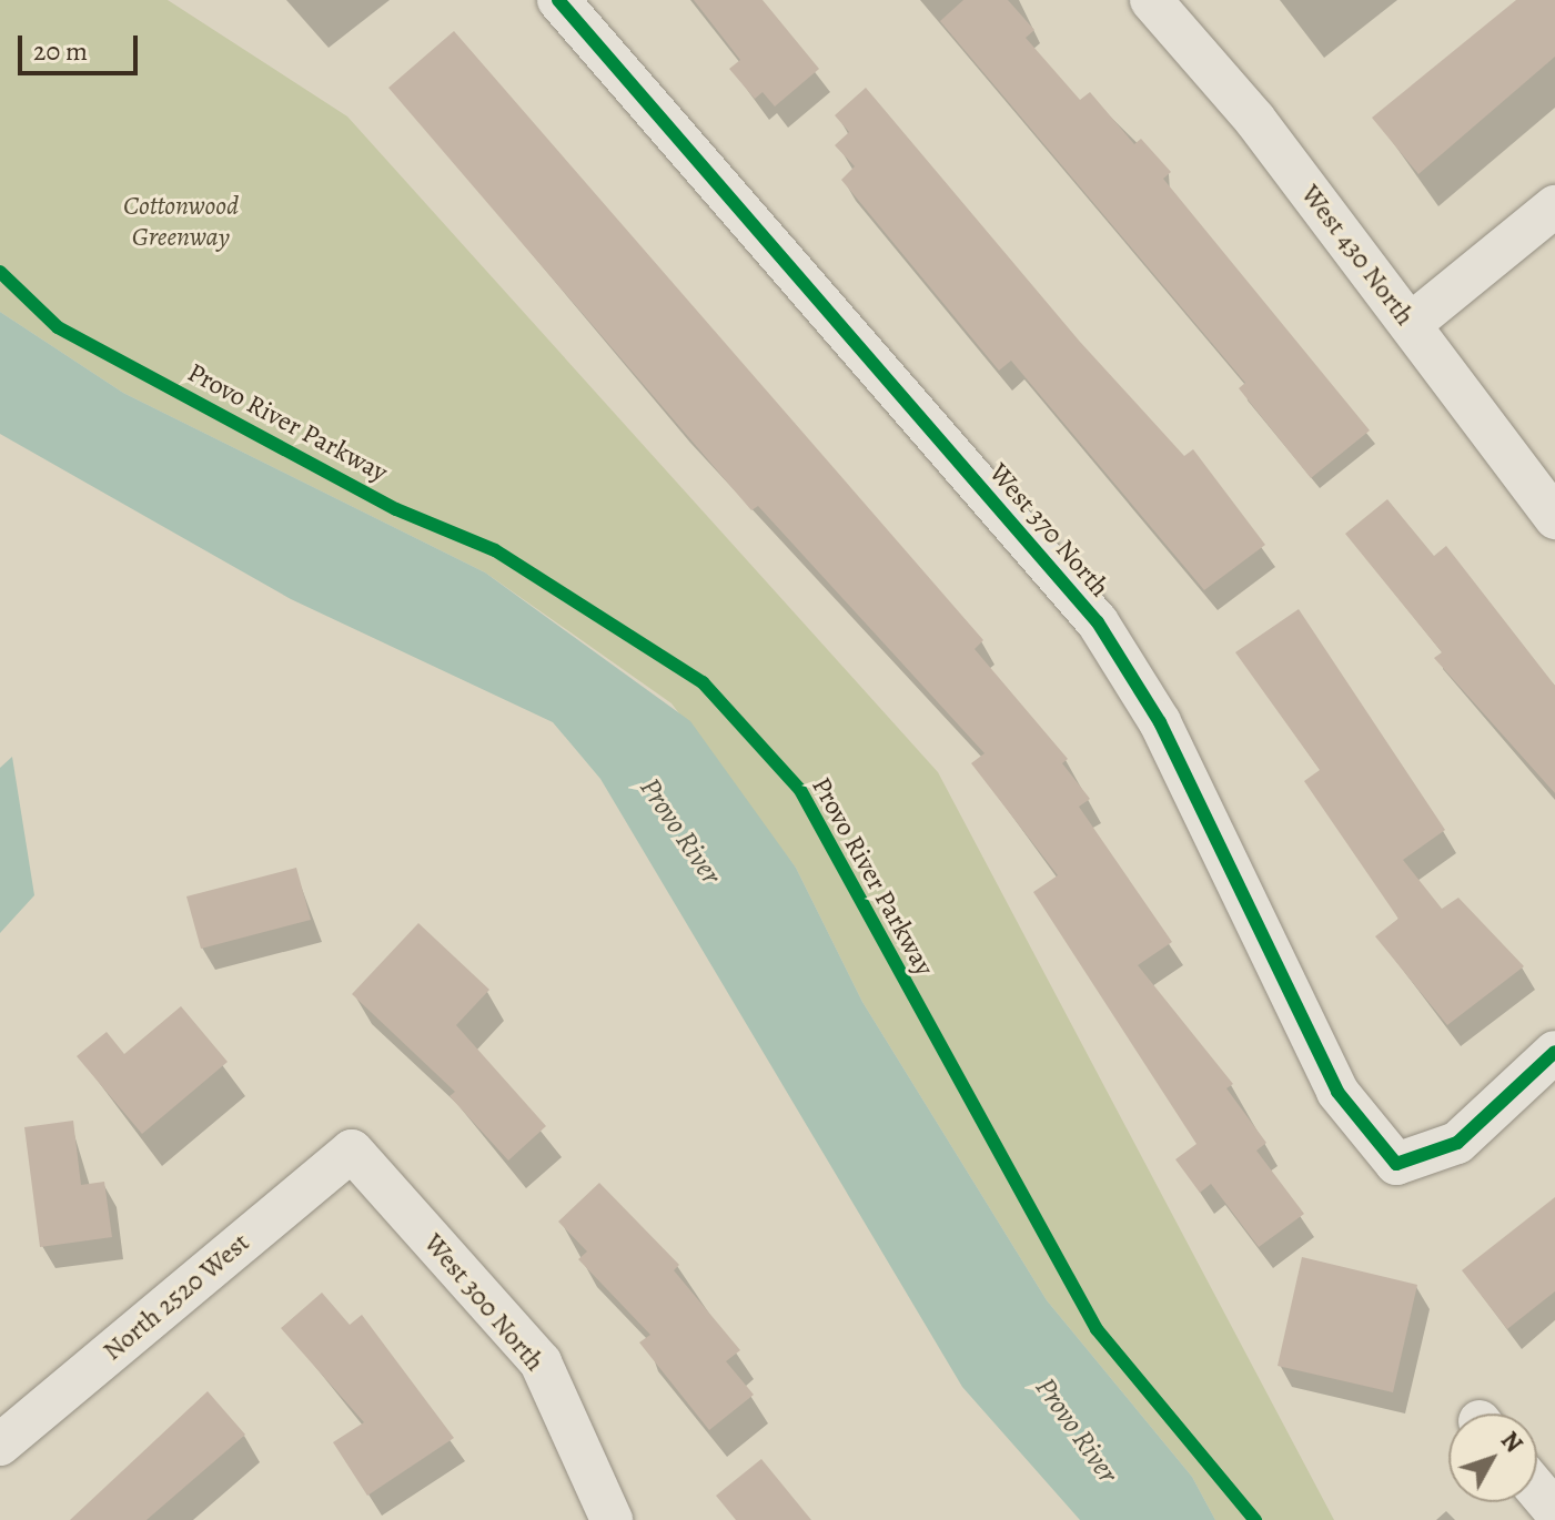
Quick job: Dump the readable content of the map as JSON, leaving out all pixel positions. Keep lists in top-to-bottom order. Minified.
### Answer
{"streets":{"street":["West 430 North","West 370 North","North 2520 West","West 300 North"],"cycle path":["Provo River Parkway"]},"crossings":[["North 2520 West","West 300 North"]],"water":["Provo River"],"parks":["Cottonwood Greenway"],"scale_bar":"20 m","north":"top right"}
